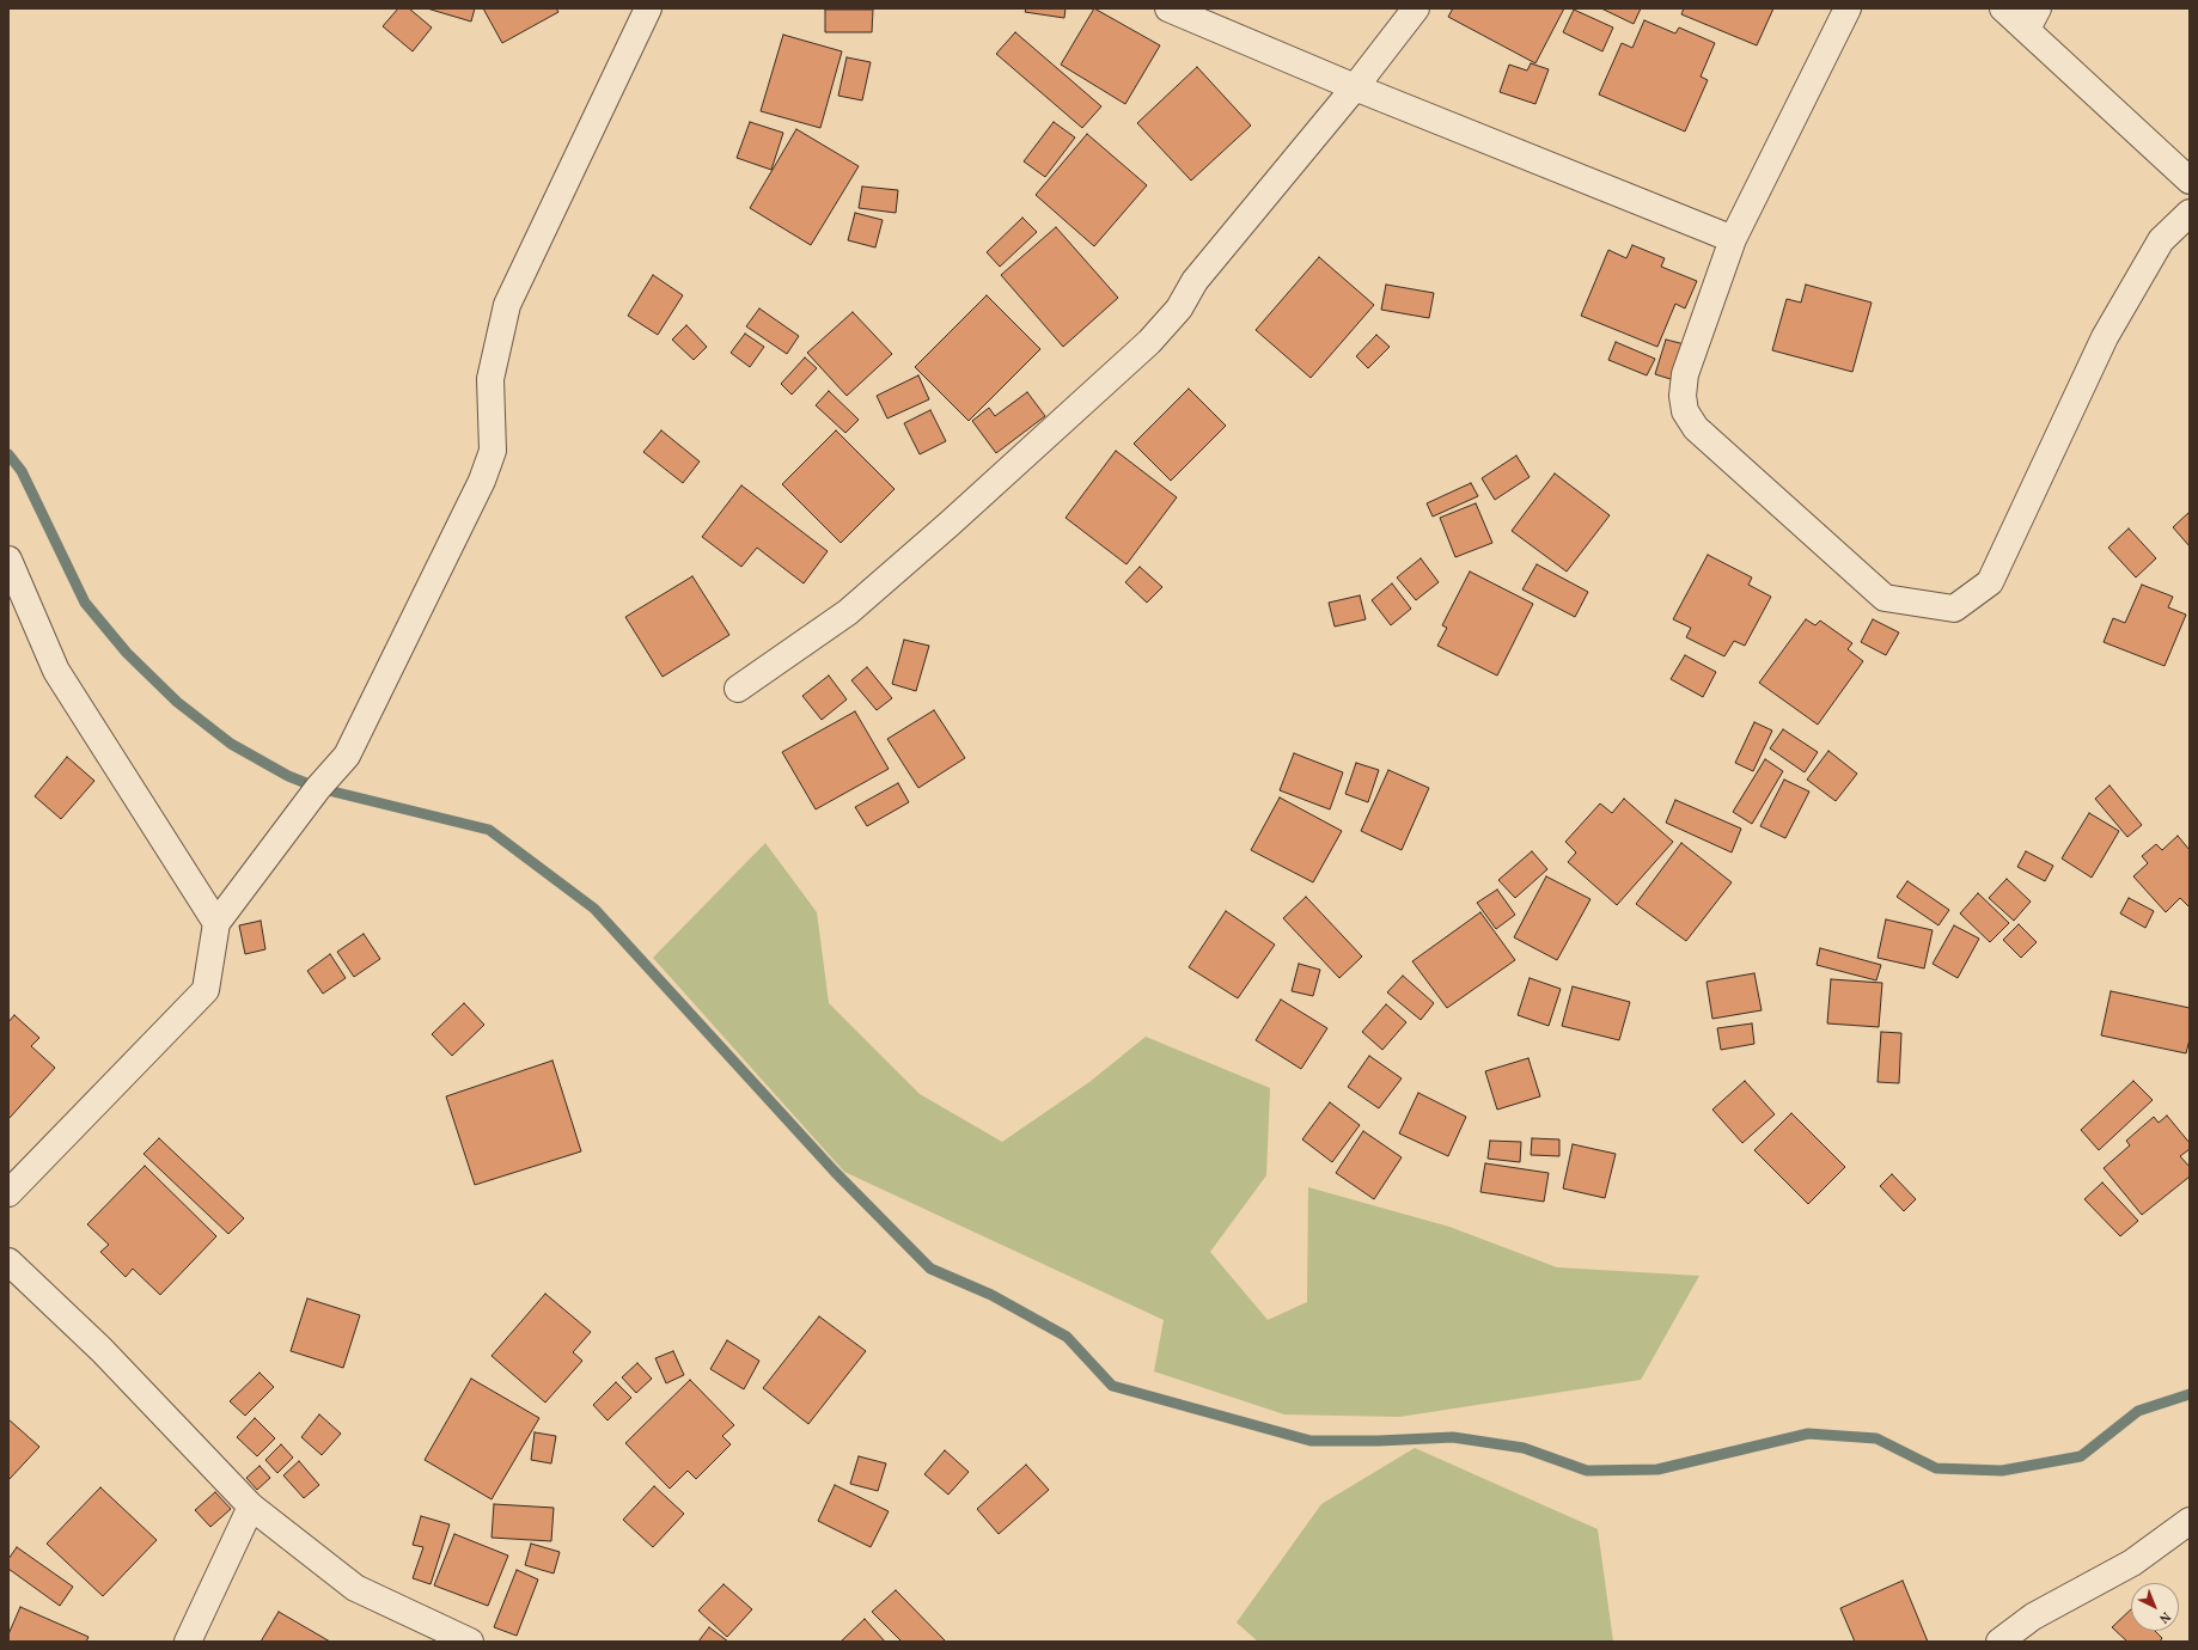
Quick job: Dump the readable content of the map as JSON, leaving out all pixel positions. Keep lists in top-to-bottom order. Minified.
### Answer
{"north":"bottom right"}
